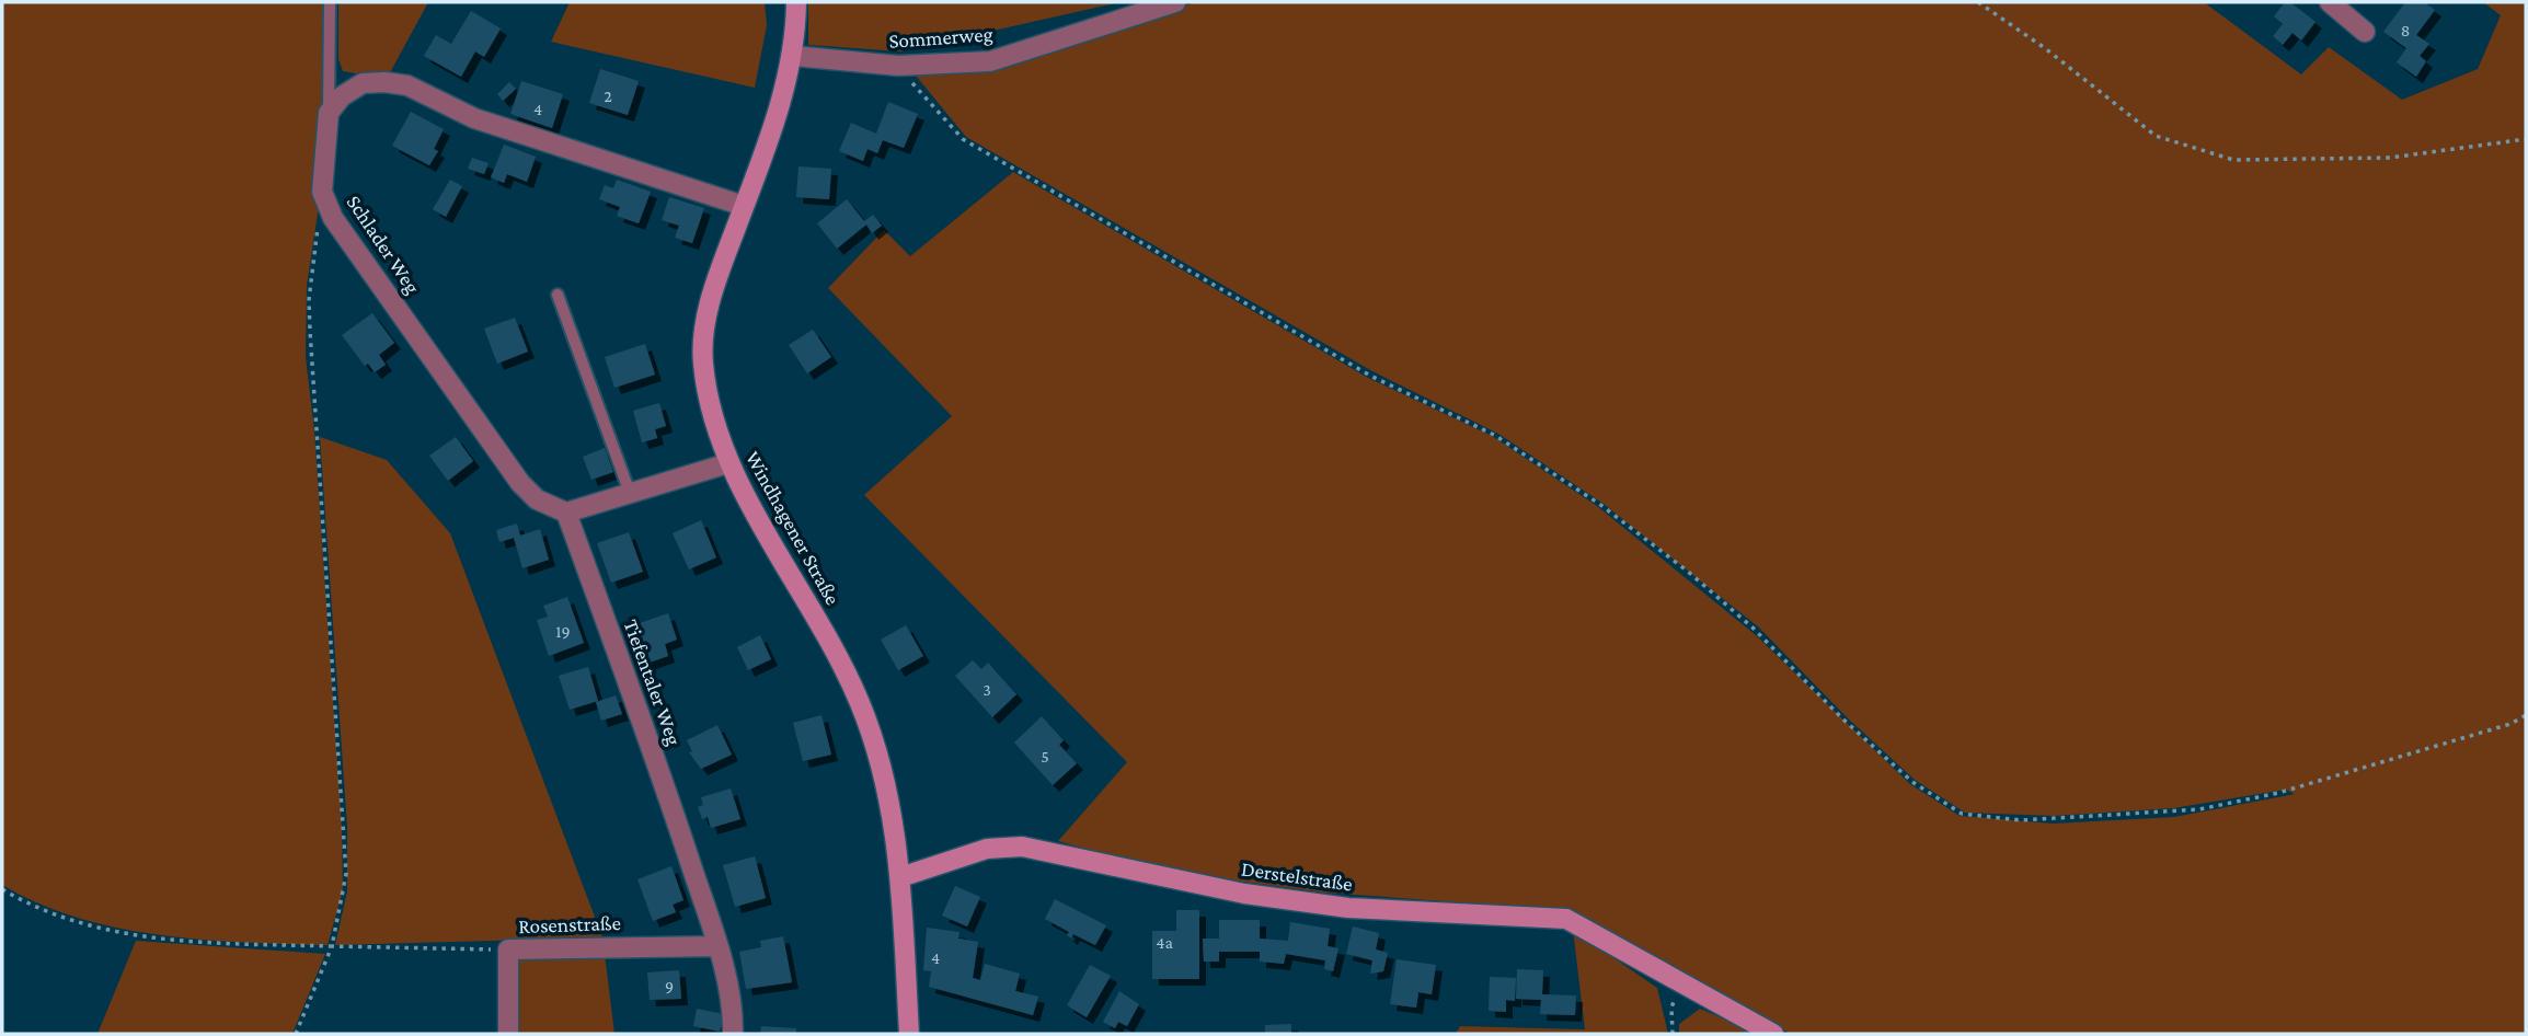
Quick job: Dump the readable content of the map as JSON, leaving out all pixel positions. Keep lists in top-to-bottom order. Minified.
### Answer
{"streets":{"main road":["Windhagener Straße","Derstelstraße"],"street":["Sommerweg","Schlader Weg","Tiefentaler Weg","Rosenstraße"]},"crossings":[["Sommerweg","Windhagener Straße"],["Schlader Weg","Tiefentaler Weg"],["Windhagener Straße","Derstelstraße"],["Tiefentaler Weg","Rosenstraße"]],"house_numbers":["8","2","4","19","3","5","4a","4","9"]}
